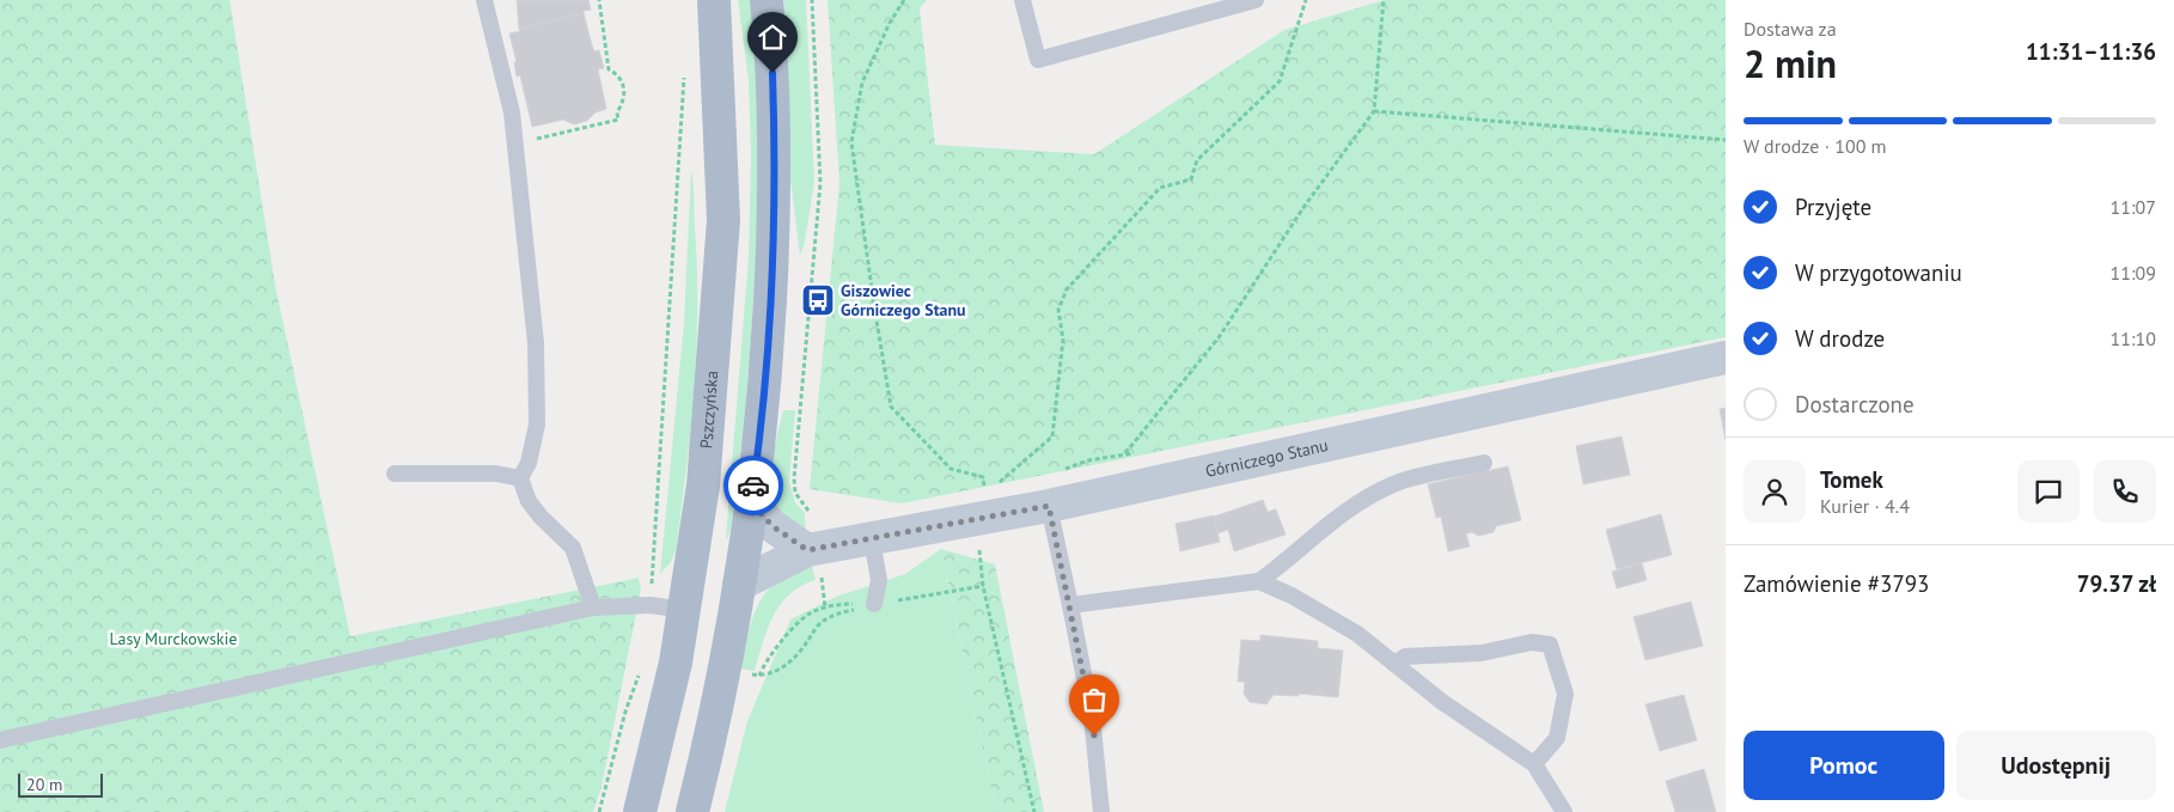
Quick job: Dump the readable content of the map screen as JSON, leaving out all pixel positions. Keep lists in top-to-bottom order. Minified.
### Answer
{"streets":{"main road":["Pszczyńska"],"street":["Górniczego Stanu"]},"parks":["Lasy Murckowskie"],"places":{"bus stop":["Giszowiec Górniczego Stanu"]},"scale_bar":"20 m","page":{"heading":["2 min","Dostawa za","11:31–11:36"],"panel":["Tomek","Kurier · 4.4","Zamówienie #3793","79.37 zł"],"bar":"W drodze · 100 m","list":[["Przyjęte","11:07"],["W przygotowaniu","11:09"],["W drodze","11:10"],"Dostarczone"],"buttons":["Pomoc","Udostępnij"],"scale":"20 m"}}
